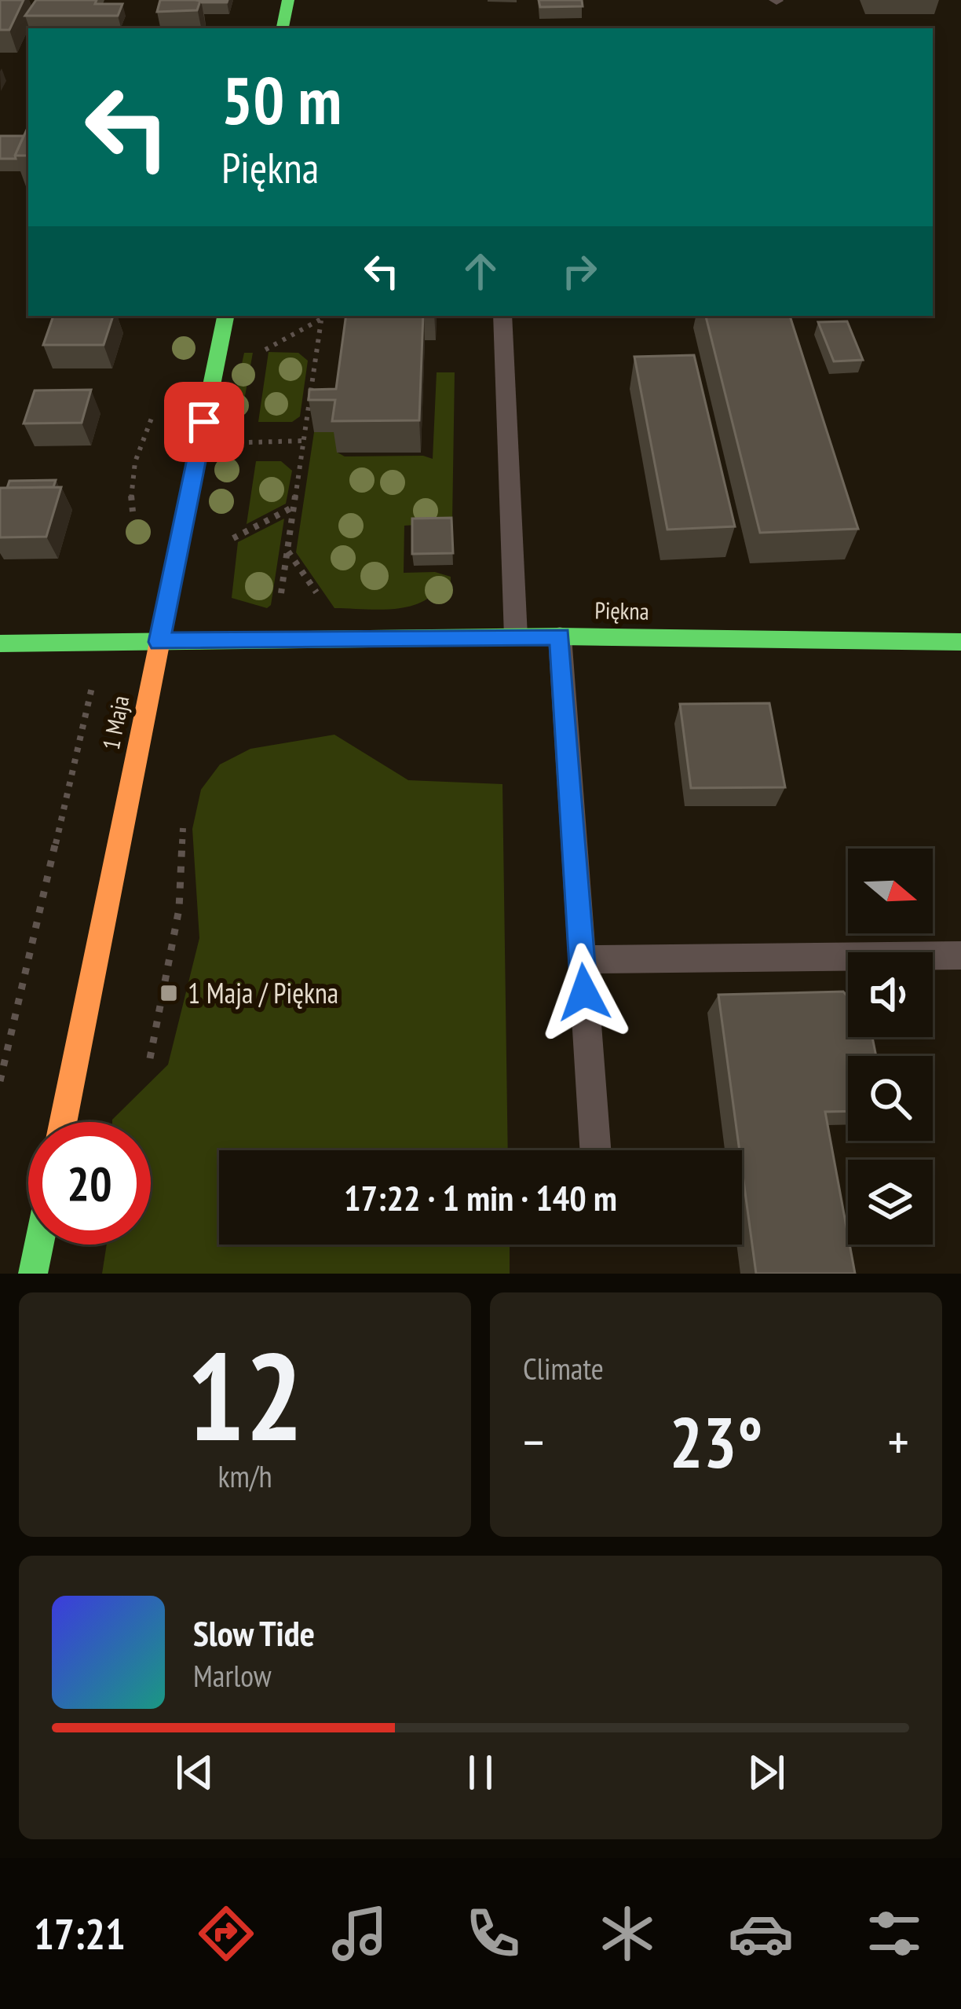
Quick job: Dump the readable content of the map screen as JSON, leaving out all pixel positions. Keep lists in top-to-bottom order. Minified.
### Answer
{"streets":{"street":["Piękna","1 Maja"]},"crossings":[["Piękna","1 Maja"]],"places":{"transit":["1 Maja / Piękna"]},"north":"right","page":{"turn":["50 m","Piękna"],"limit":"20","trip":"17:22 · 1 min · 140 m","tile":[["12","km/h"],"Climate"],"heat":["−","23°","+"],"song":["Slow Tide","Marlow"],"tabs":"17:21"}}
